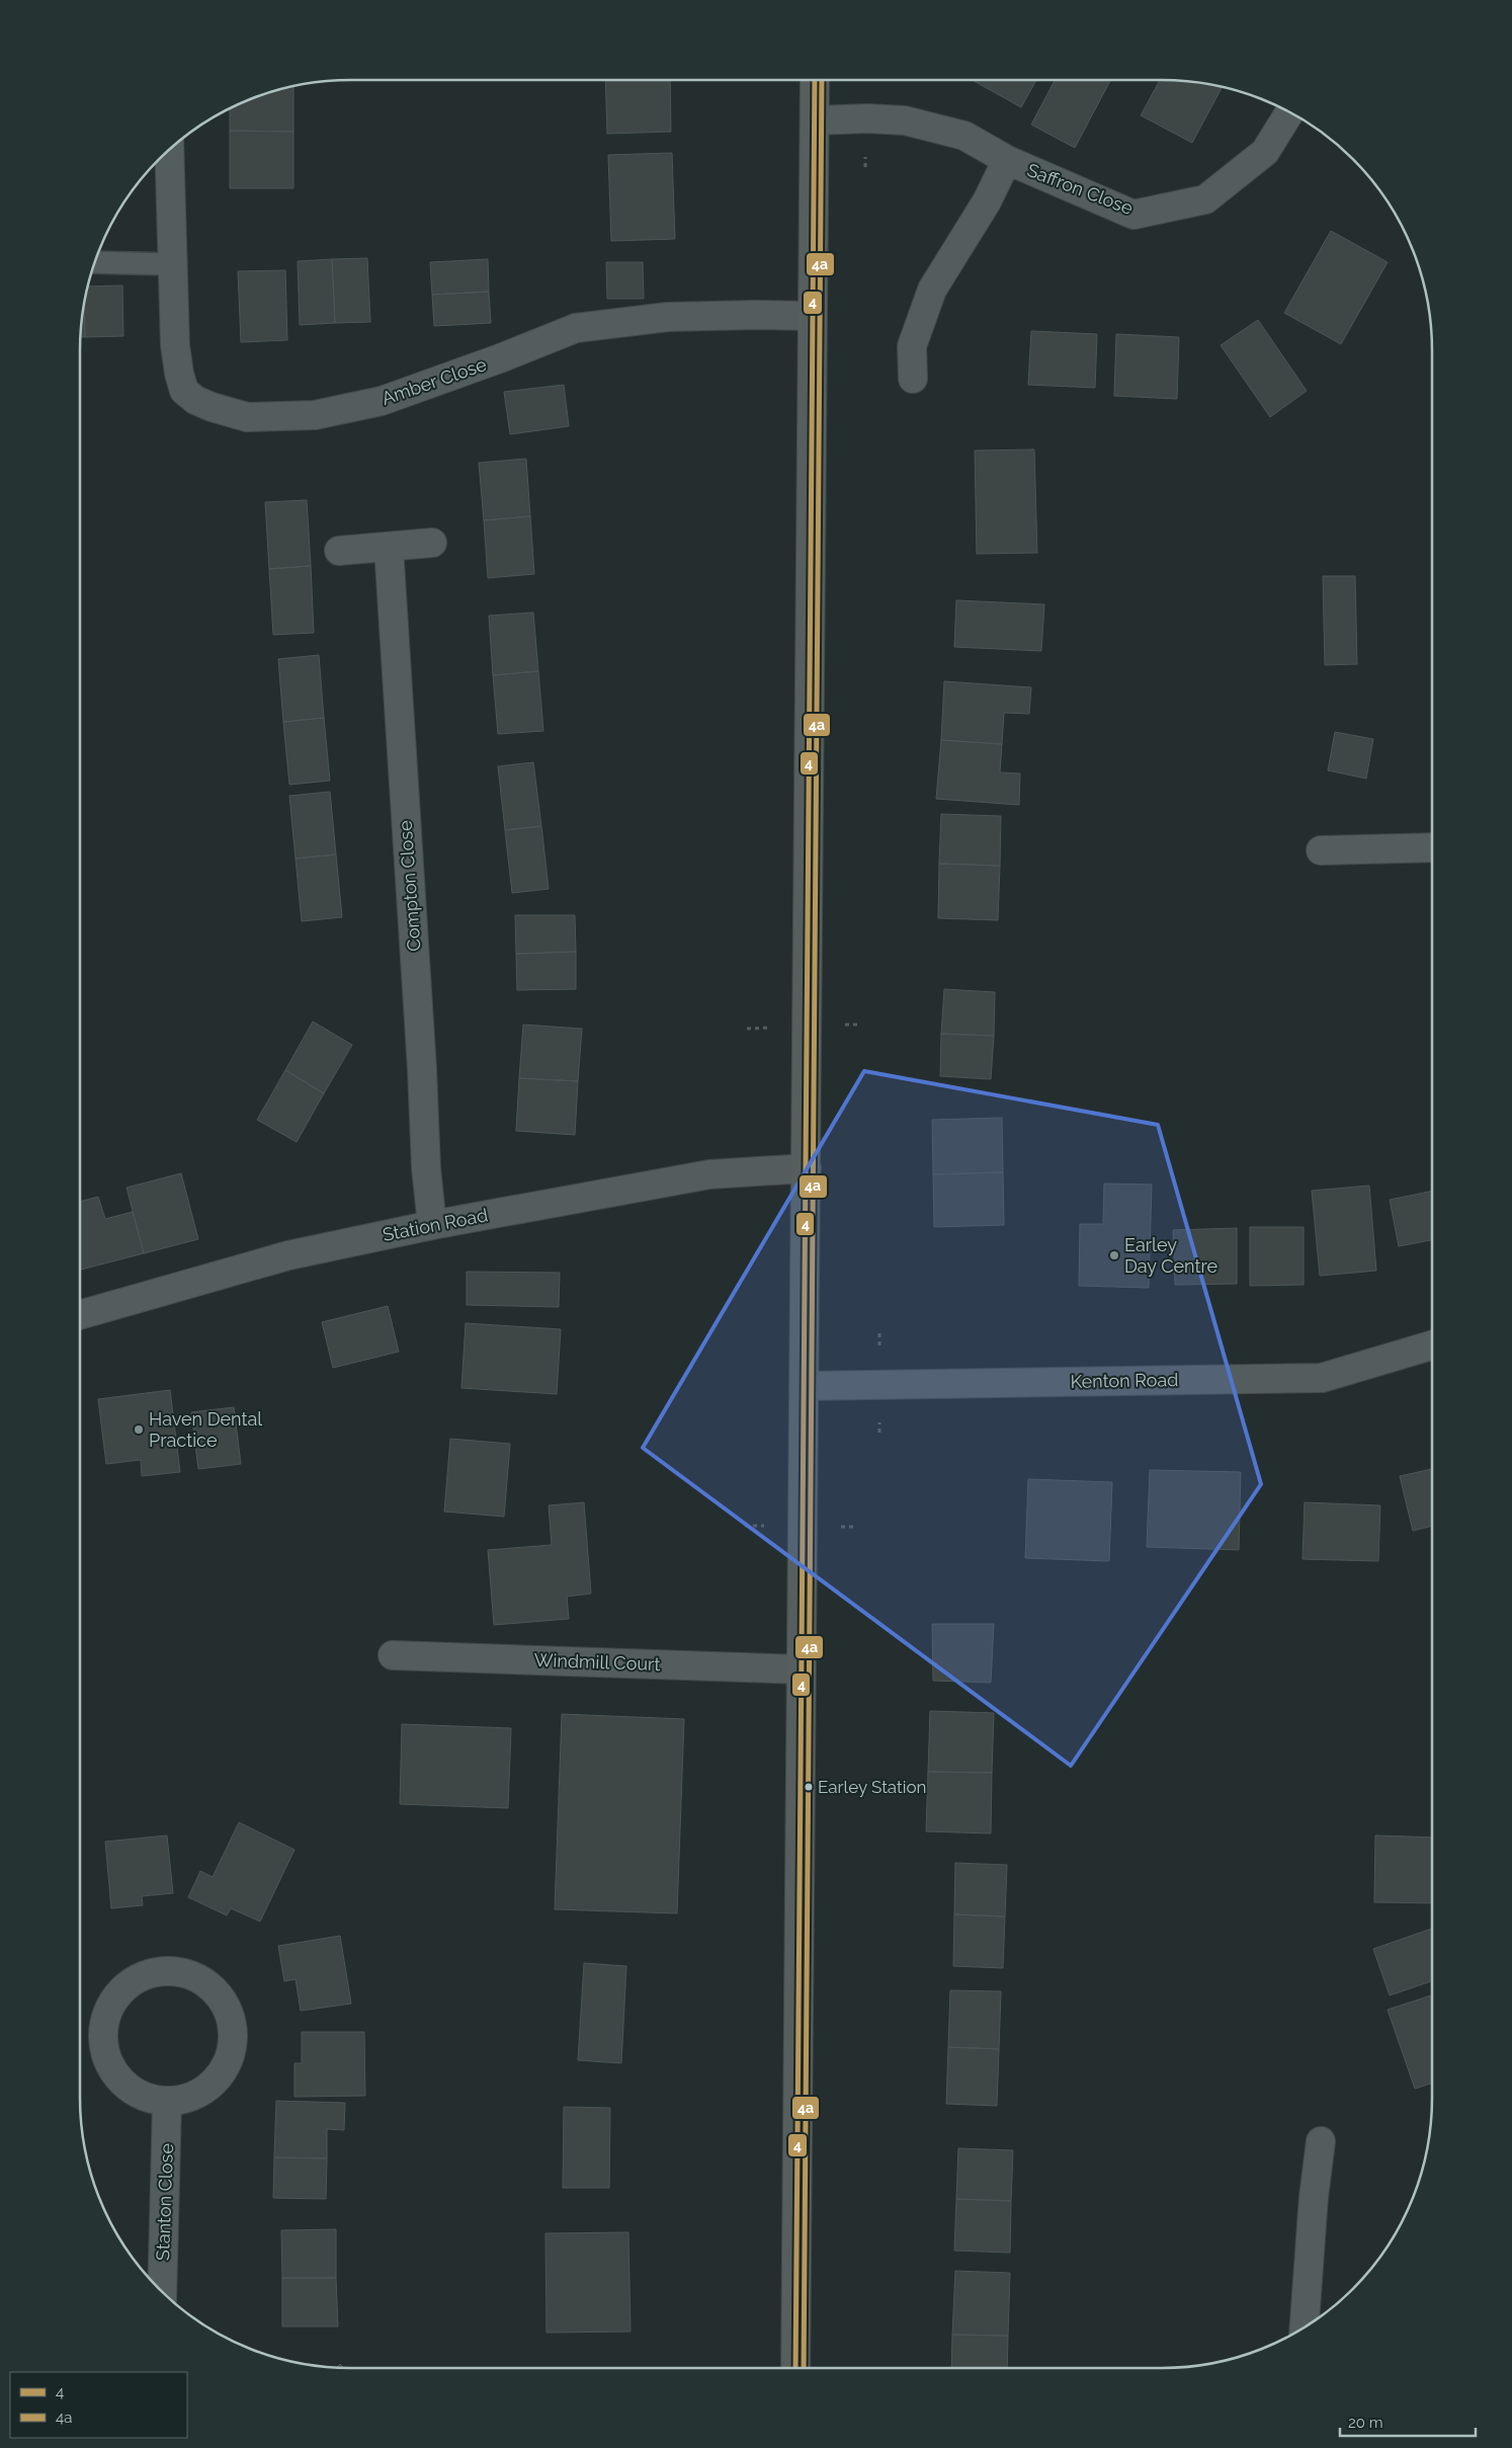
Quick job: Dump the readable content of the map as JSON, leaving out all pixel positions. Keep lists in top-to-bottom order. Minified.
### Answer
{"streets":{"street":["Saffron Close","Amber Close","Compton Close","Station Road","Kenton Road","Windmill Court","Stanton Close"]},"crossings":[["Compton Close","Station Road"]],"places":["Earley Day Centre","Haven Dental Practice","Earley Station"],"lines":["transit line 4","transit line 4a"],"legend":["4","4a"],"scale_bar":"20 m"}
